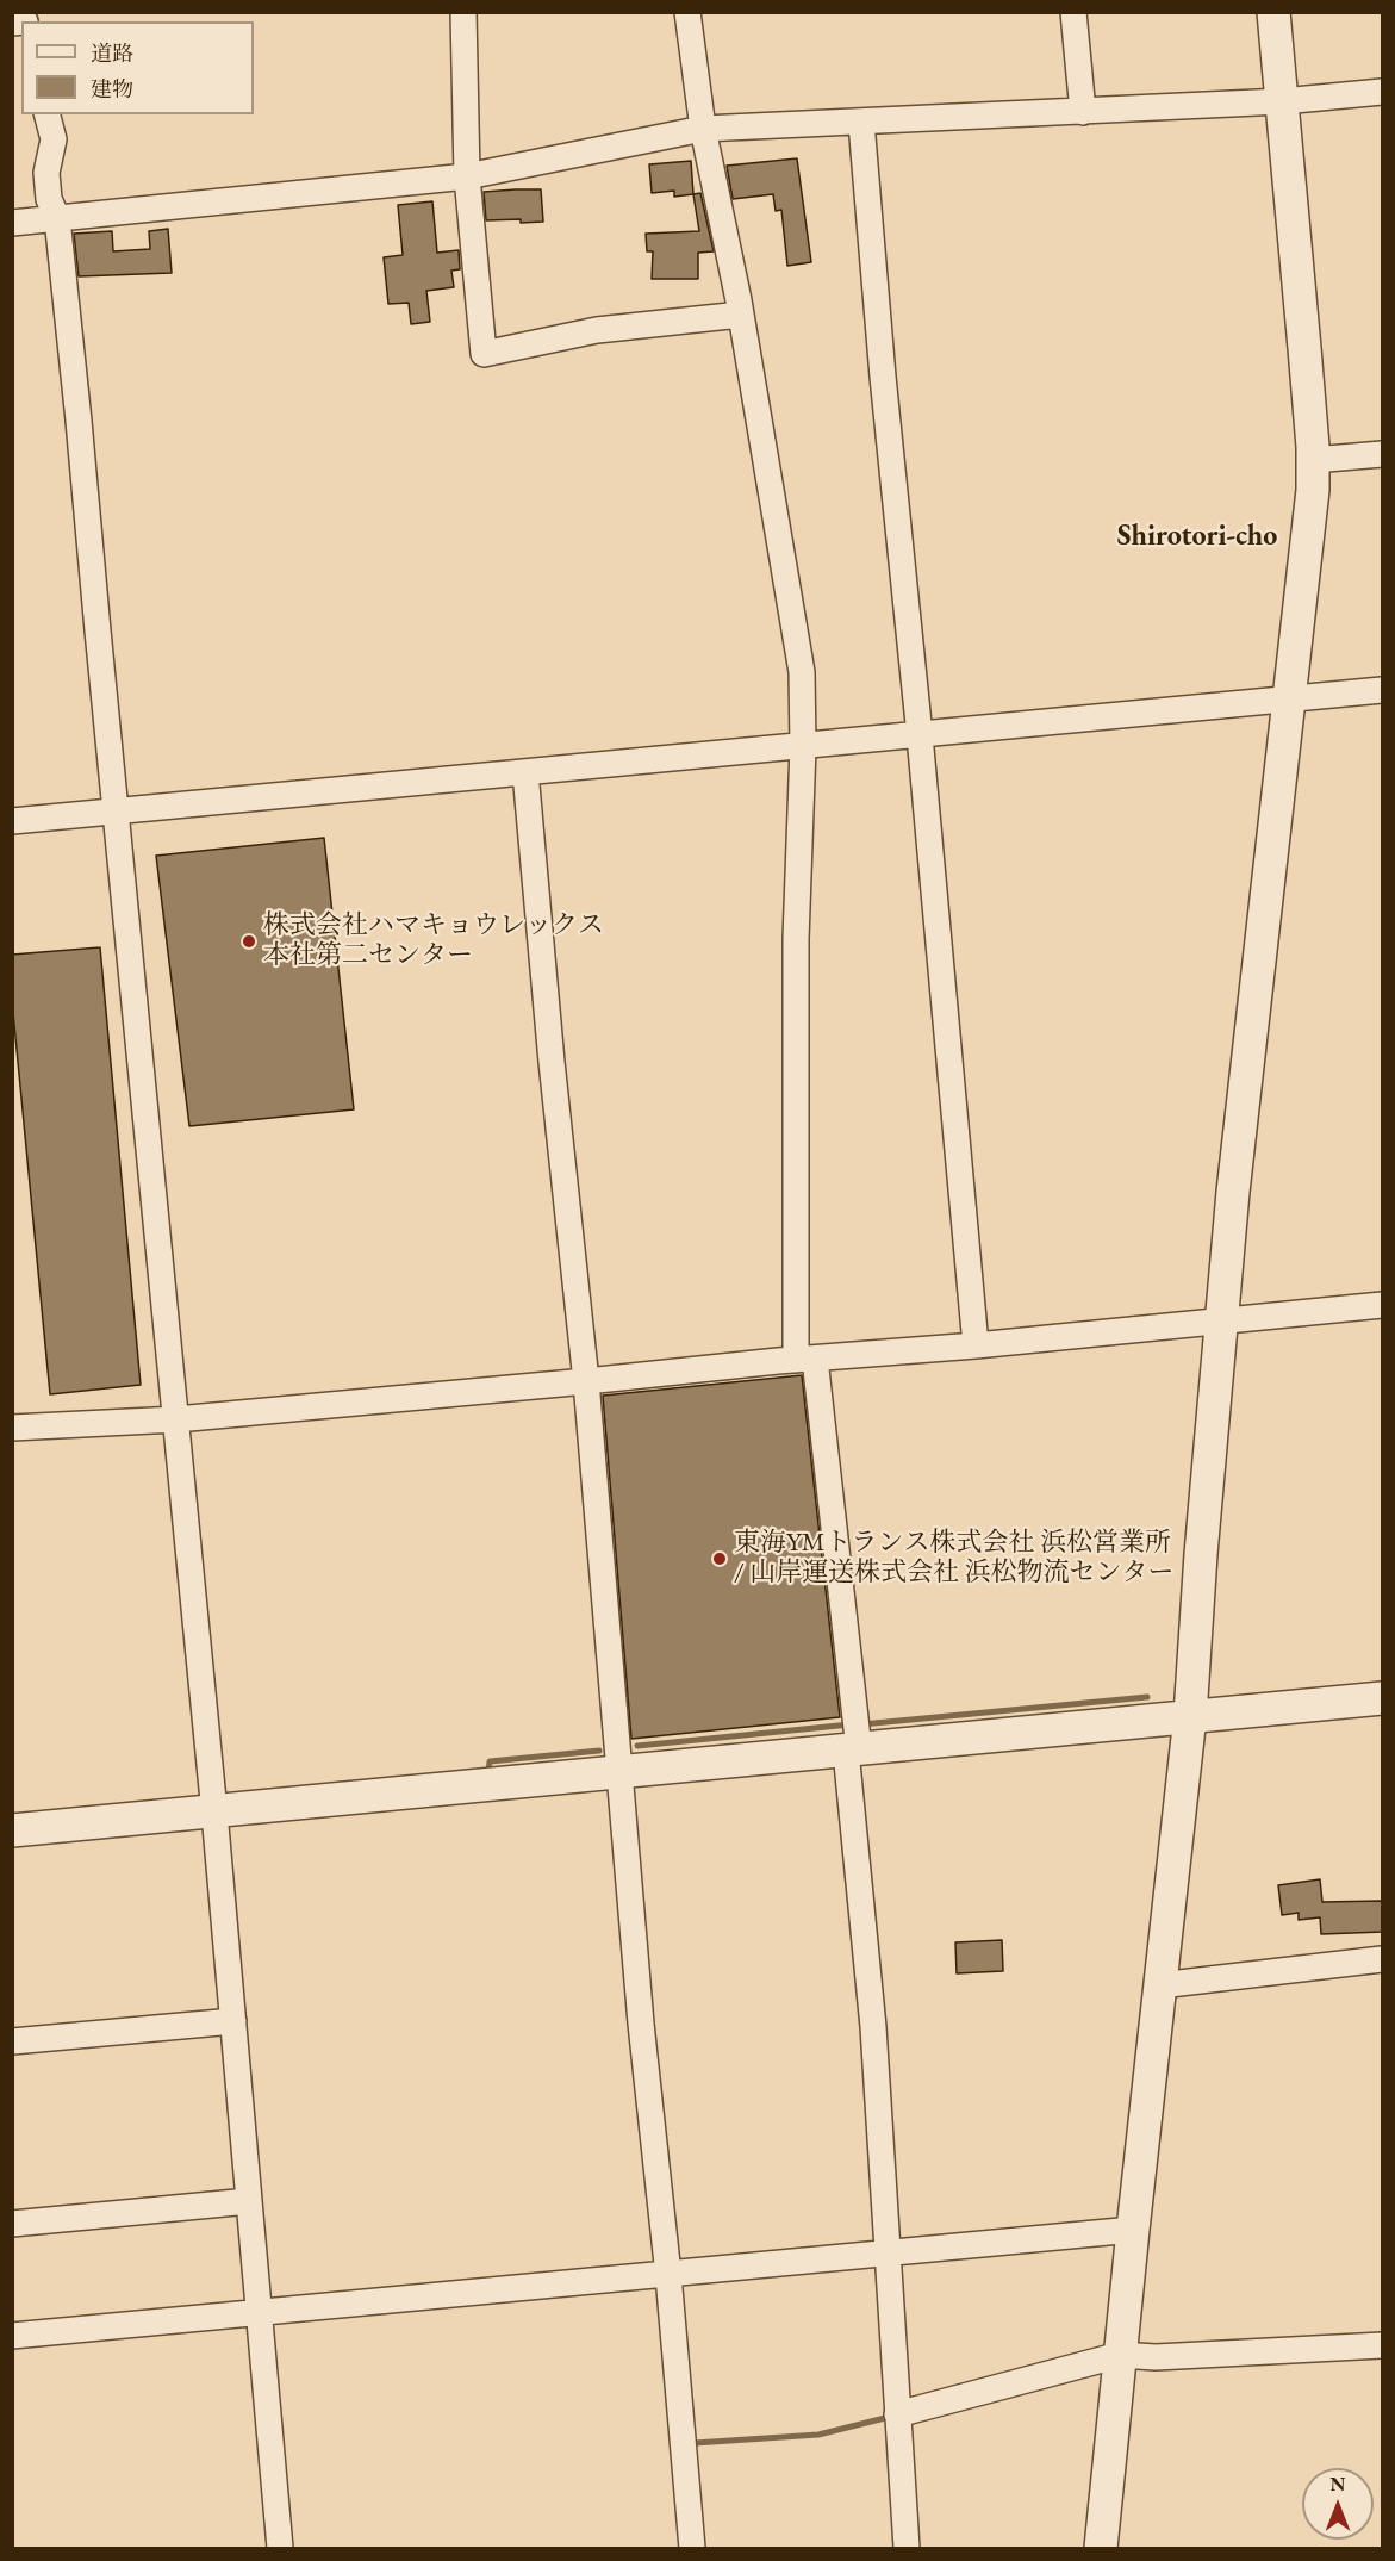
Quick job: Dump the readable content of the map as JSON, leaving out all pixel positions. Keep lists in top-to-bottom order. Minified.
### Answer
{"districts":["Shirotori-cho"],"places":["株式会社ハマキョウレックス 本社第二センター","東海YMトランス株式会社 浜松営業所 / 山岸運送株式会社 浜松物流センター"],"legend":["道路","建物"],"north":"top"}
